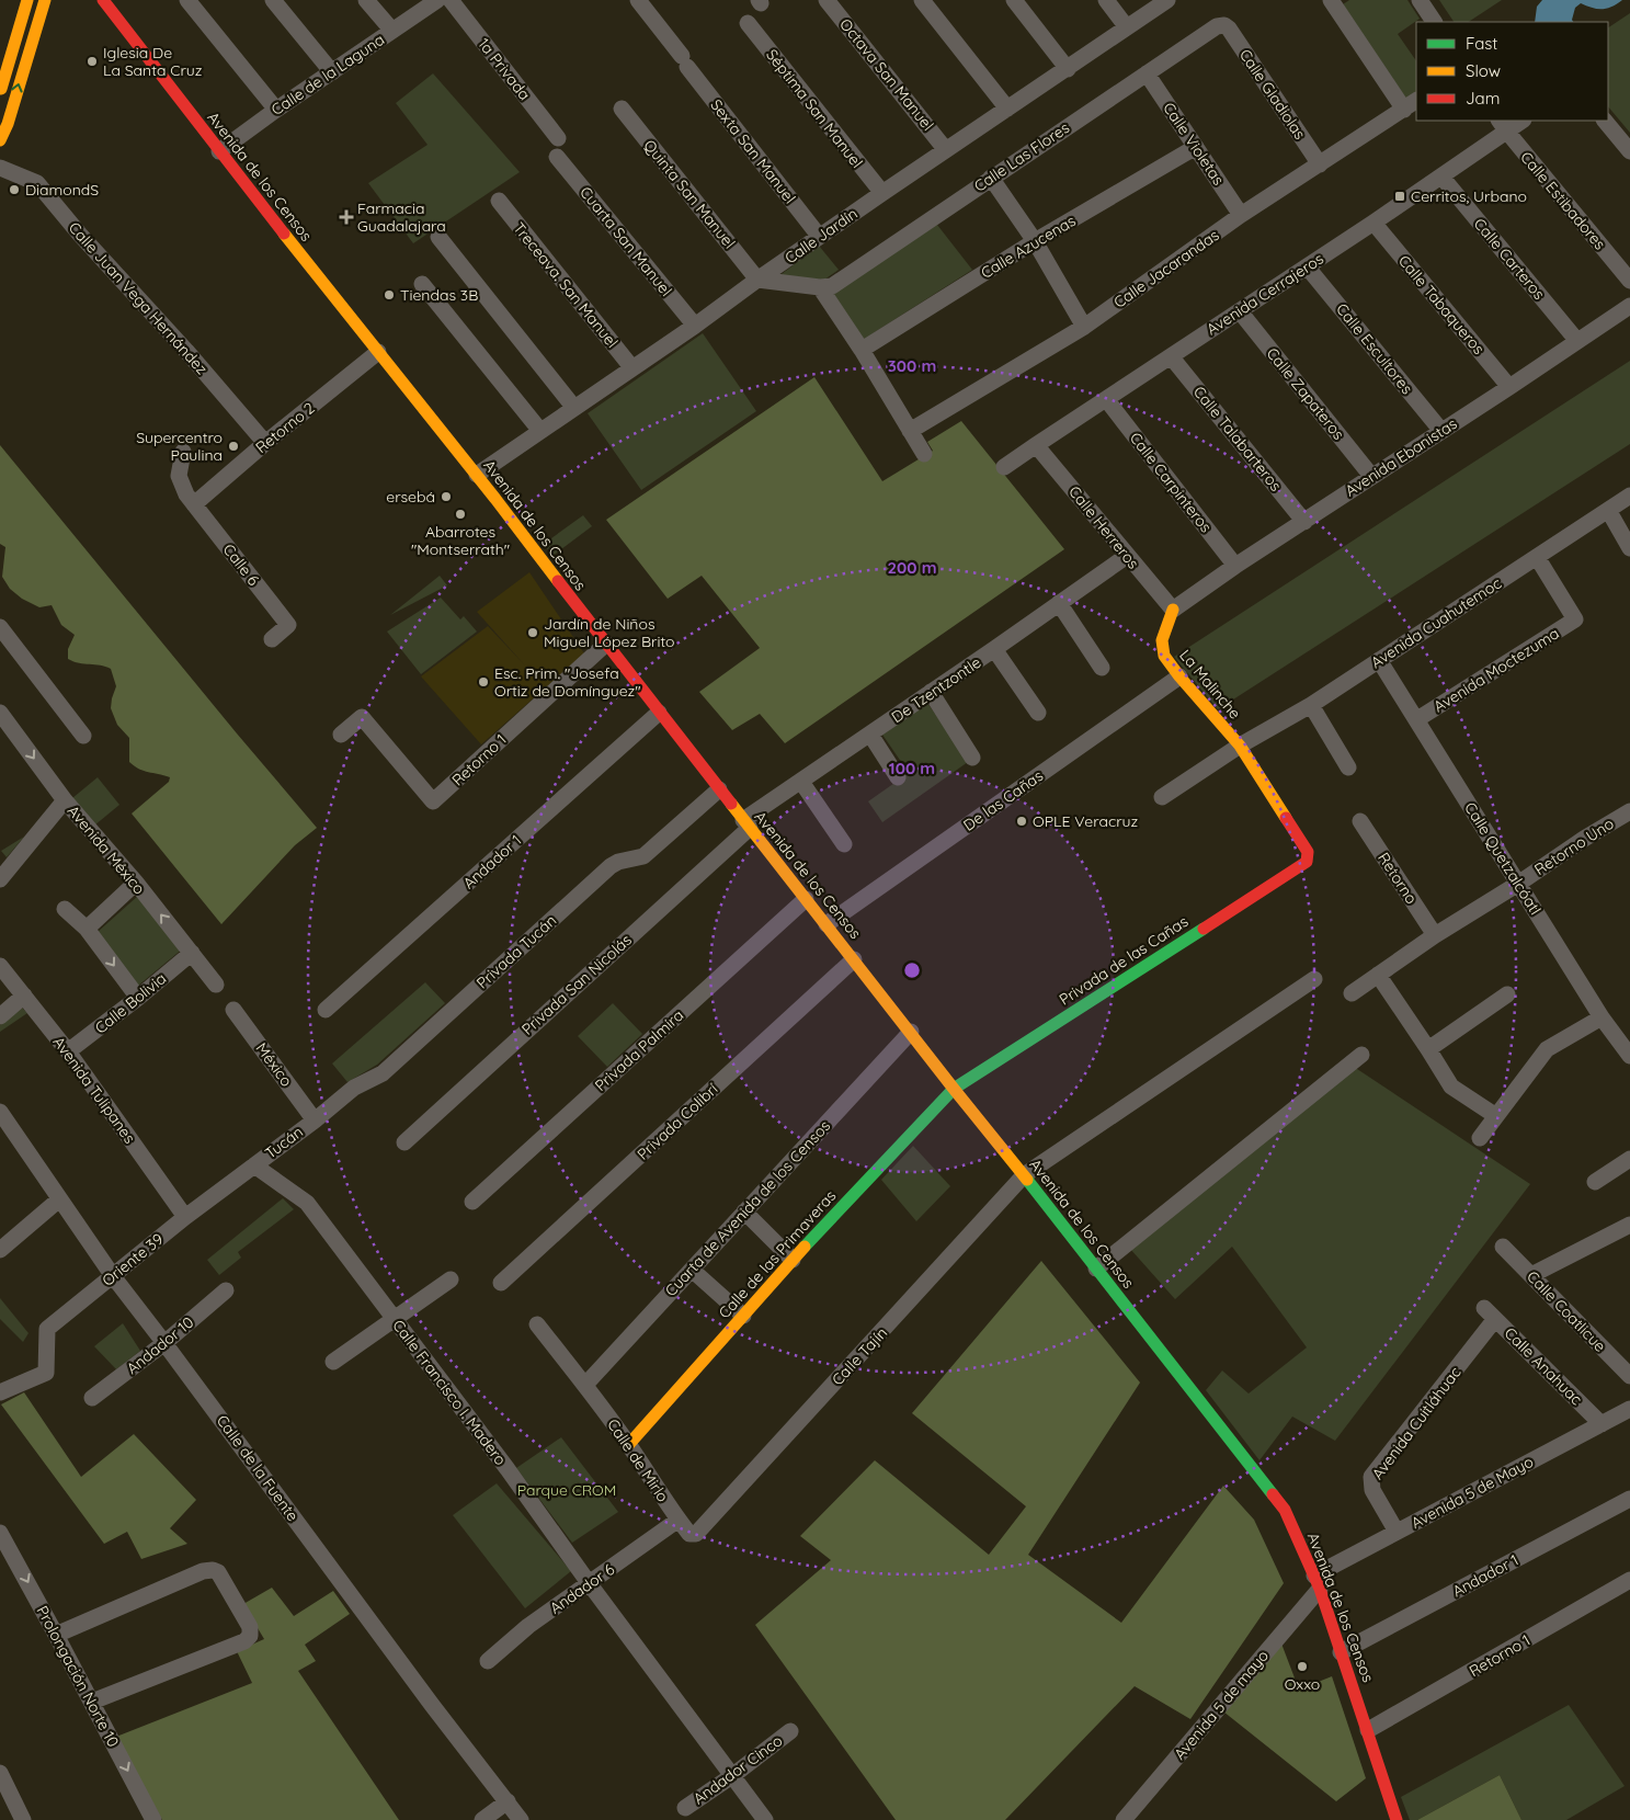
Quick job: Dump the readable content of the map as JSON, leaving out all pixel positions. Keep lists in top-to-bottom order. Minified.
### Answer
{"streets":{"street":["1a Privada","Calle de la Laguna","Octava San Manuel","Calle Gladiolas","Séptima San Manuel","Calle Violetas","Sexta San Manuel","Calle Las Flores","Avenida de los Censos","Quinta San Manuel","Calle Estibadores","Calle Jardín","Cuarta San Manuel","Calle Azucenas","Calle Carteros","Calle Jacarandas","Treceava. San Manuel","Avenida Cerrajeros","Calle Juan Vega Hernández","Calle Tabaqueros","Calle Escultores","Calle Zapateros","Retorno 2","Calle Talabarteros","Avenida Ebanistas","Calle Carpinteros","Calle Herreros","Calle 6","Avenida Cuahutemoc","Avenida Moctezuma","La Malinche","De Tzentzontle","Retorno 1","De las Cañas","Retorno Uno","Avenida México","Calle Quetzalcóatl","Andador 1","Retorno","Privada Tucán","Privada de las Cañas","Privada San Nicolás","Calle Bolivia","Privada Palmira","México","Avenida Tulipanes","Privada Colibrí","Tucán","Cuarta de Avenida de los Censos","Calle de las Primaveras","Oriente 39","Calle Coatlicue","Andador 10","Calle Tajín","Calle Anahuac","Calle Francisco I. Madero","Avenida Cuitláhuac","Calle de Mirlo","Calle de la Fuente","Avenida 5 de Mayo","Andador 6","Prolongación Norte 10","Avenida 5 de mayo","Andador Cinco"]},"crossings":[["Calle de la Laguna","Avenida de los Censos"],["Octava San Manuel","Calle Jardín"],["Calle Gladiolas","Calle Las Flores"],["Calle Gladiolas","Calle Jacarandas"],["Séptima San Manuel","Calle Jardín"],["Calle Violetas","Calle Las Flores"],["Calle Violetas","Calle Azucenas"],["Calle Violetas","Calle Jacarandas"],["Sexta San Manuel","Calle Jardín"],["Avenida de los Censos","Calle Jardín"],["Avenida de los Censos","Retorno 2"],["Avenida de los Censos","De Tzentzontle"],["Avenida de los Censos","Retorno 1"],["Avenida de los Censos","De las Cañas"],["Avenida de los Censos","Andador 1"],["Avenida de los Censos","Privada Tucán"],["Avenida de los Censos","Privada de las Cañas"],["Avenida de los Censos","Privada San Nicolás"],["Avenida de los Censos","Privada Palmira"],["Avenida de los Censos","Privada Colibrí"],["Avenida de los Censos","Cuarta de Avenida de los Censos"],["Avenida de los Censos","Calle de las Primaveras"],["Avenida de los Censos","Calle Tajín"],["Avenida de los Censos","Avenida 5 de Mayo"],["Avenida de los Censos","Avenida 5 de mayo"],["Quinta San Manuel","Calle Jardín"],["Calle Estibadores","Avenida Cerrajeros"],["Calle Jardín","Cuarta San Manuel"],["Calle Jardín","Treceava. San Manuel"],["Calle Carteros","Avenida Cerrajeros"],["Calle Carteros","Avenida Ebanistas"],["Avenida Cerrajeros","Calle Tabaqueros"],["Avenida Cerrajeros","Calle Escultores"],["Avenida Cerrajeros","Calle Zapateros"],["Avenida Cerrajeros","Calle Talabarteros"],["Avenida Cerrajeros","Calle Carpinteros"],["Avenida Cerrajeros","Calle Herreros"],["Calle Juan Vega Hernández","Retorno 2"],["Calle Tabaqueros","Avenida Ebanistas"],["Calle Escultores","Avenida Ebanistas"],["Calle Zapateros","Avenida Ebanistas"],["Retorno 2","Calle 6"],["Calle Talabarteros","Avenida Ebanistas"],["Avenida Ebanistas","Calle Carpinteros"],["Avenida Ebanistas","Calle Herreros"],["Avenida Ebanistas","La Malinche"],["Calle Herreros","La Malinche"],["Calle Herreros","De Tzentzontle"],["Avenida Cuahutemoc","Avenida Moctezuma"],["Avenida Cuahutemoc","La Malinche"],["Avenida Cuahutemoc","Calle Quetzalcóatl"],["Avenida Moctezuma","Calle Quetzalcóatl"],["La Malinche","De las Cañas"],["La Malinche","Privada de las Cañas"],["De Tzentzontle","Privada San Nicolás"],["Retorno Uno","Calle Quetzalcóatl"],["Avenida México","Calle Bolivia"],["Privada Tucán","México"],["Privada Tucán","Tucán"],["Privada de las Cañas","Calle de las Primaveras"],["Calle Bolivia","Avenida Tulipanes"],["México","Tucán"],["Avenida Tulipanes","Oriente 39"],["Tucán","Oriente 39"],["Tucán","Calle Francisco I. Madero"],["Cuarta de Avenida de los Censos","Calle de Mirlo"],["Calle de las Primaveras","Calle de Mirlo"],["Oriente 39","Calle Francisco I. Madero"],["Oriente 39","Calle de la Fuente"],["Andador 10","Calle de la Fuente"],["Calle Tajín","Calle de Mirlo"],["Calle Anahuac","Avenida Cuitláhuac"],["Calle Anahuac","Avenida 5 de Mayo"],["Calle Francisco I. Madero","Andador 6"],["Calle Francisco I. Madero","Andador Cinco"],["Avenida Cuitláhuac","Avenida 5 de Mayo"],["Calle de Mirlo","Andador 6"],["Avenida 5 de Mayo","Avenida 5 de mayo"]],"one_way":["Prolongación Norte 10"],"parks":["Parque CROM"],"places":{"other":["Iglesia De La Santa Cruz","DiamondS","Tiendas 3B","Supercentro Paulina","ersebá","Abarrotes \"Montserrath\"","Jardín de Niños Miguel López Brito","Esc. Prim. \"Josefa Ortiz de Domínguez\"","OPLE Veracruz","Oxxo"],"transit":["Cerritos, Urbano"],"health":["Farmacia Guadalajara"]},"legend":["Fast","Slow","Jam"],"rings":["300 m","200 m","100 m"]}
